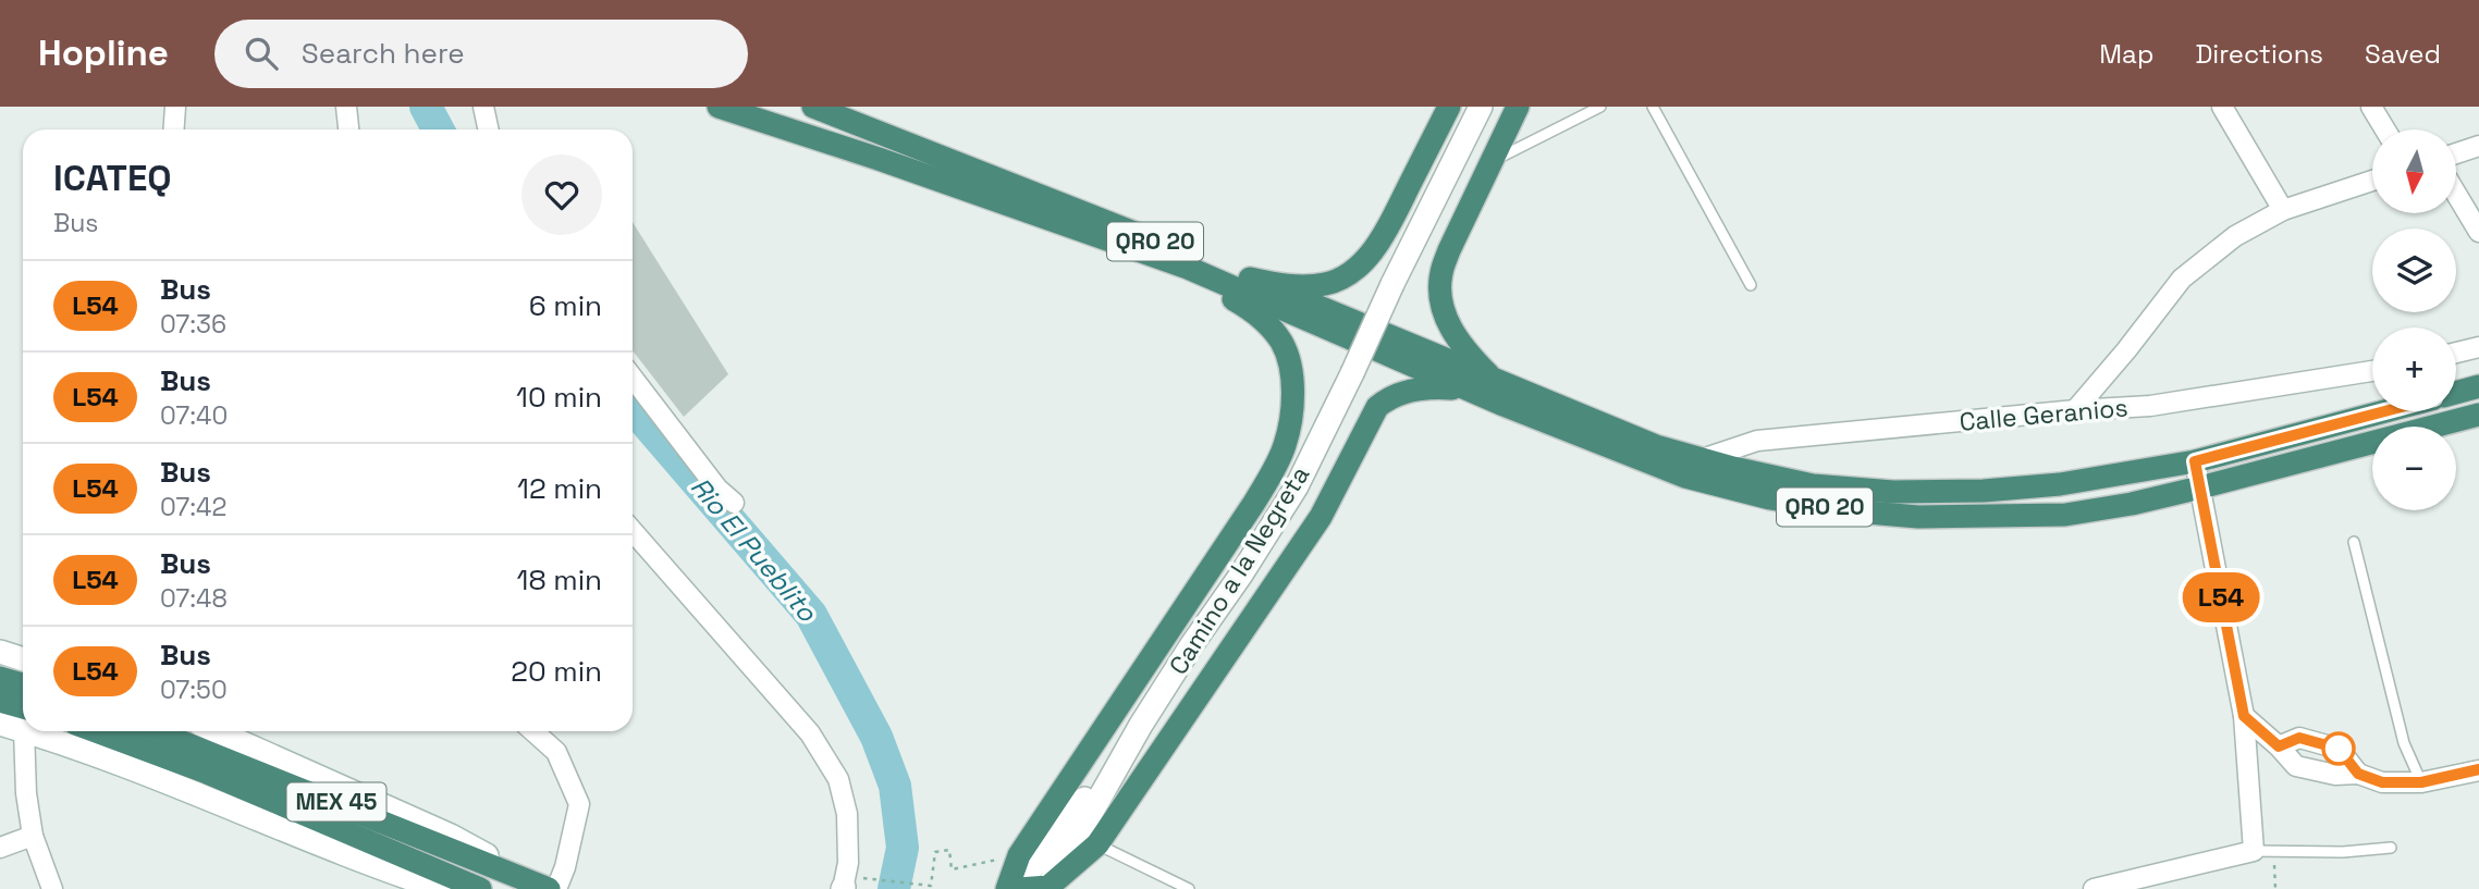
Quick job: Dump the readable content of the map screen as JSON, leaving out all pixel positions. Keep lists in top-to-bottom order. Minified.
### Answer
{"streets":{"highway":["QRO 20","MEX 45"],"street":["Calle Geranios","Camino a la Negreta"]},"crossings":[["QRO 20","Calle Geranios"]],"water":["Rio El Pueblito"],"lines":["bus line L54"],"north":"bottom","page":{"header":"Hopline","search":"Search here","nav":["Map","Directions","Saved"],"on_map":"L54","map_buttons":["+","−"],"heading":["ICATEQ","Bus"],"list":[{"mark":"L54","name":"Bus","note":"07:36","value":"6 min"},{"mark":"L54","name":"Bus","note":"07:40","value":"10 min"},{"mark":"L54","name":"Bus","note":"07:42","value":"12 min"},{"mark":"L54","name":"Bus","note":"07:48","value":"18 min"},{"mark":"L54","name":"Bus","note":"07:50","value":"20 min"}]}}
